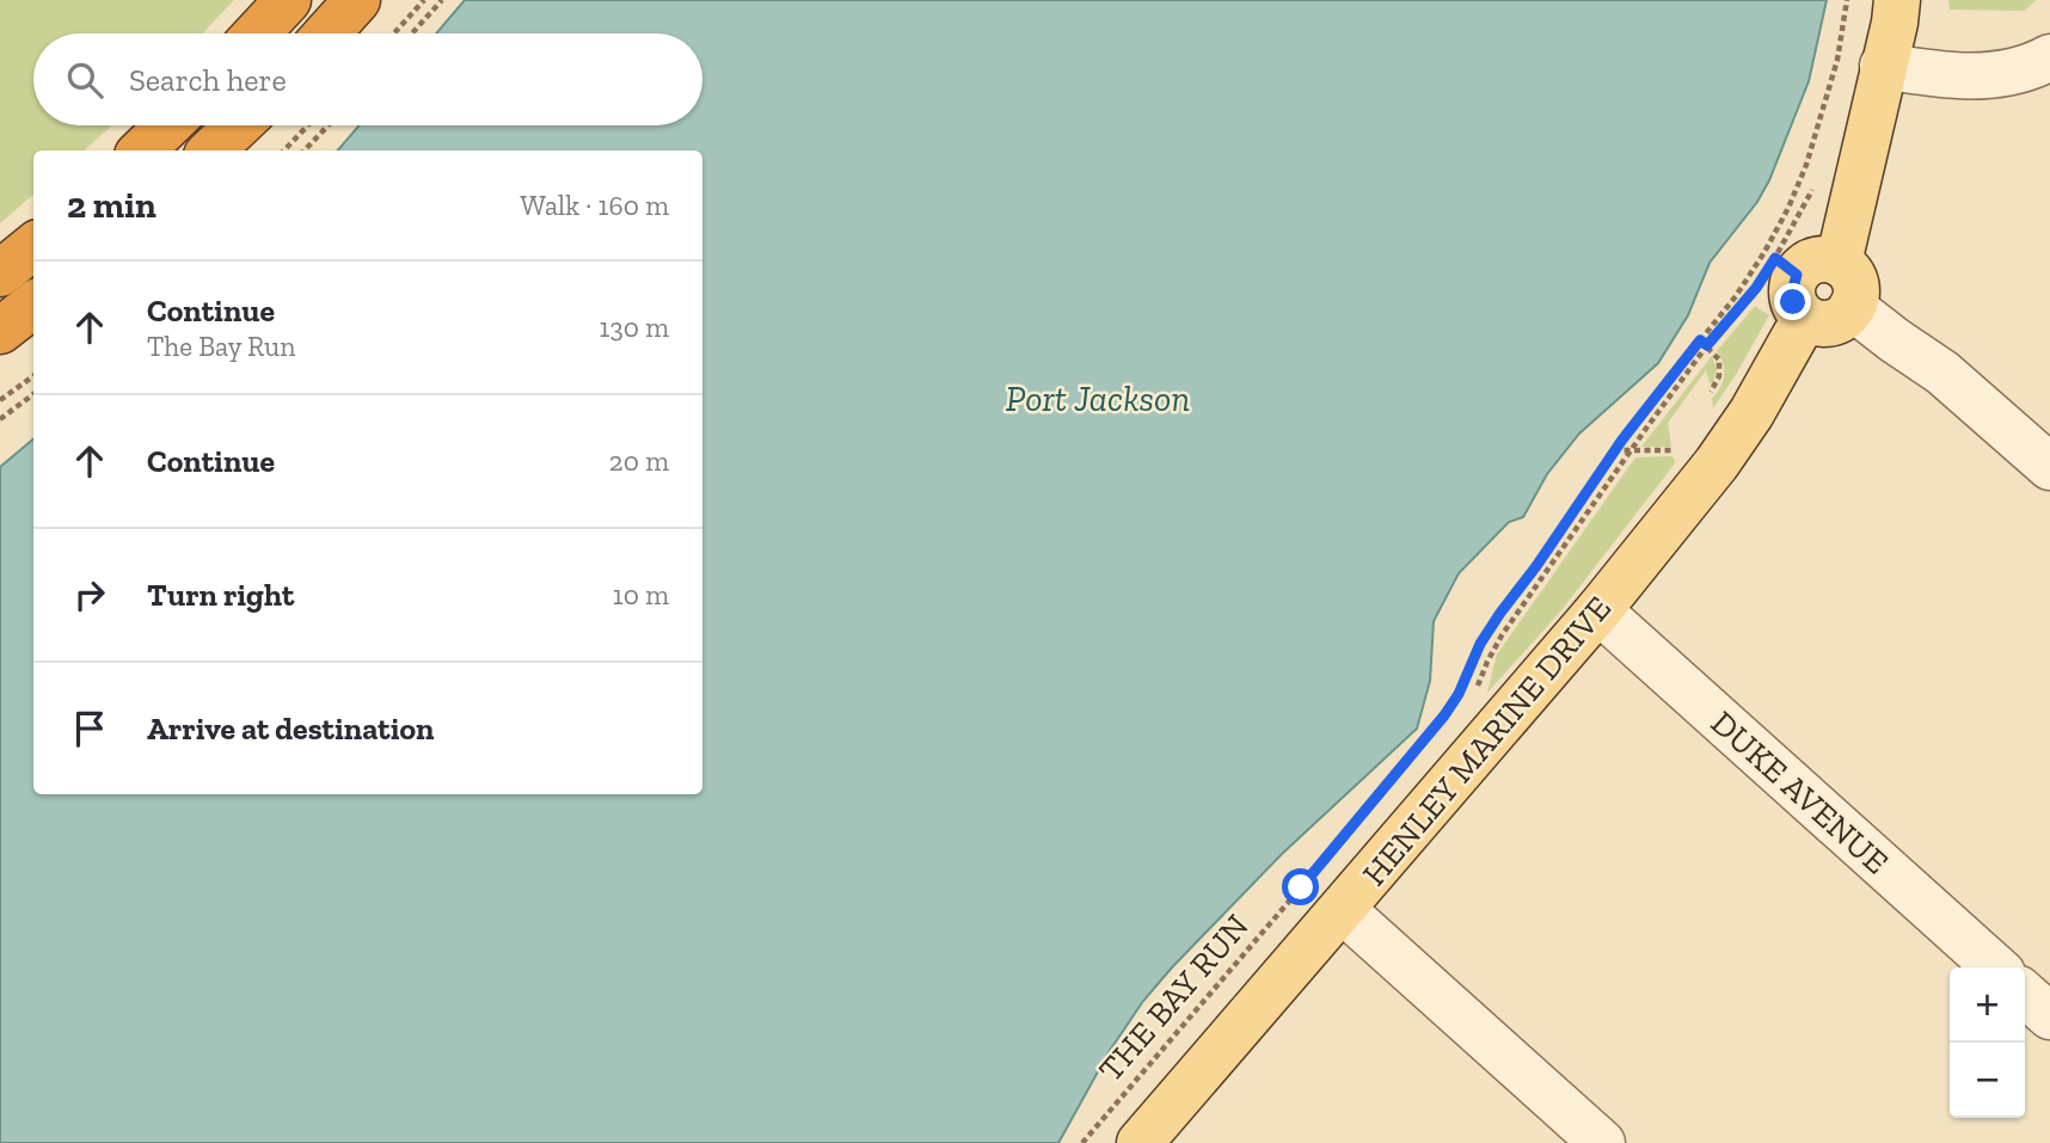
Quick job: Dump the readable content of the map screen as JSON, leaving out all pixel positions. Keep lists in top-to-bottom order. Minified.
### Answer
{"streets":{"main road":["HENLEY MARINE DRIVE"],"street":["DUKE AVENUE"],"path":["THE BAY RUN"]},"crossings":[["HENLEY MARINE DRIVE","DUKE AVENUE"]],"water":["Port Jackson"],"page":{"search":"Search here","heading":["2 min","Walk · 160 m"],"list":[["Continue","The Bay Run","130 m"],["Continue","20 m"],["Turn right","10 m"],"Arrive at destination"],"map_buttons":["+","−"]}}
